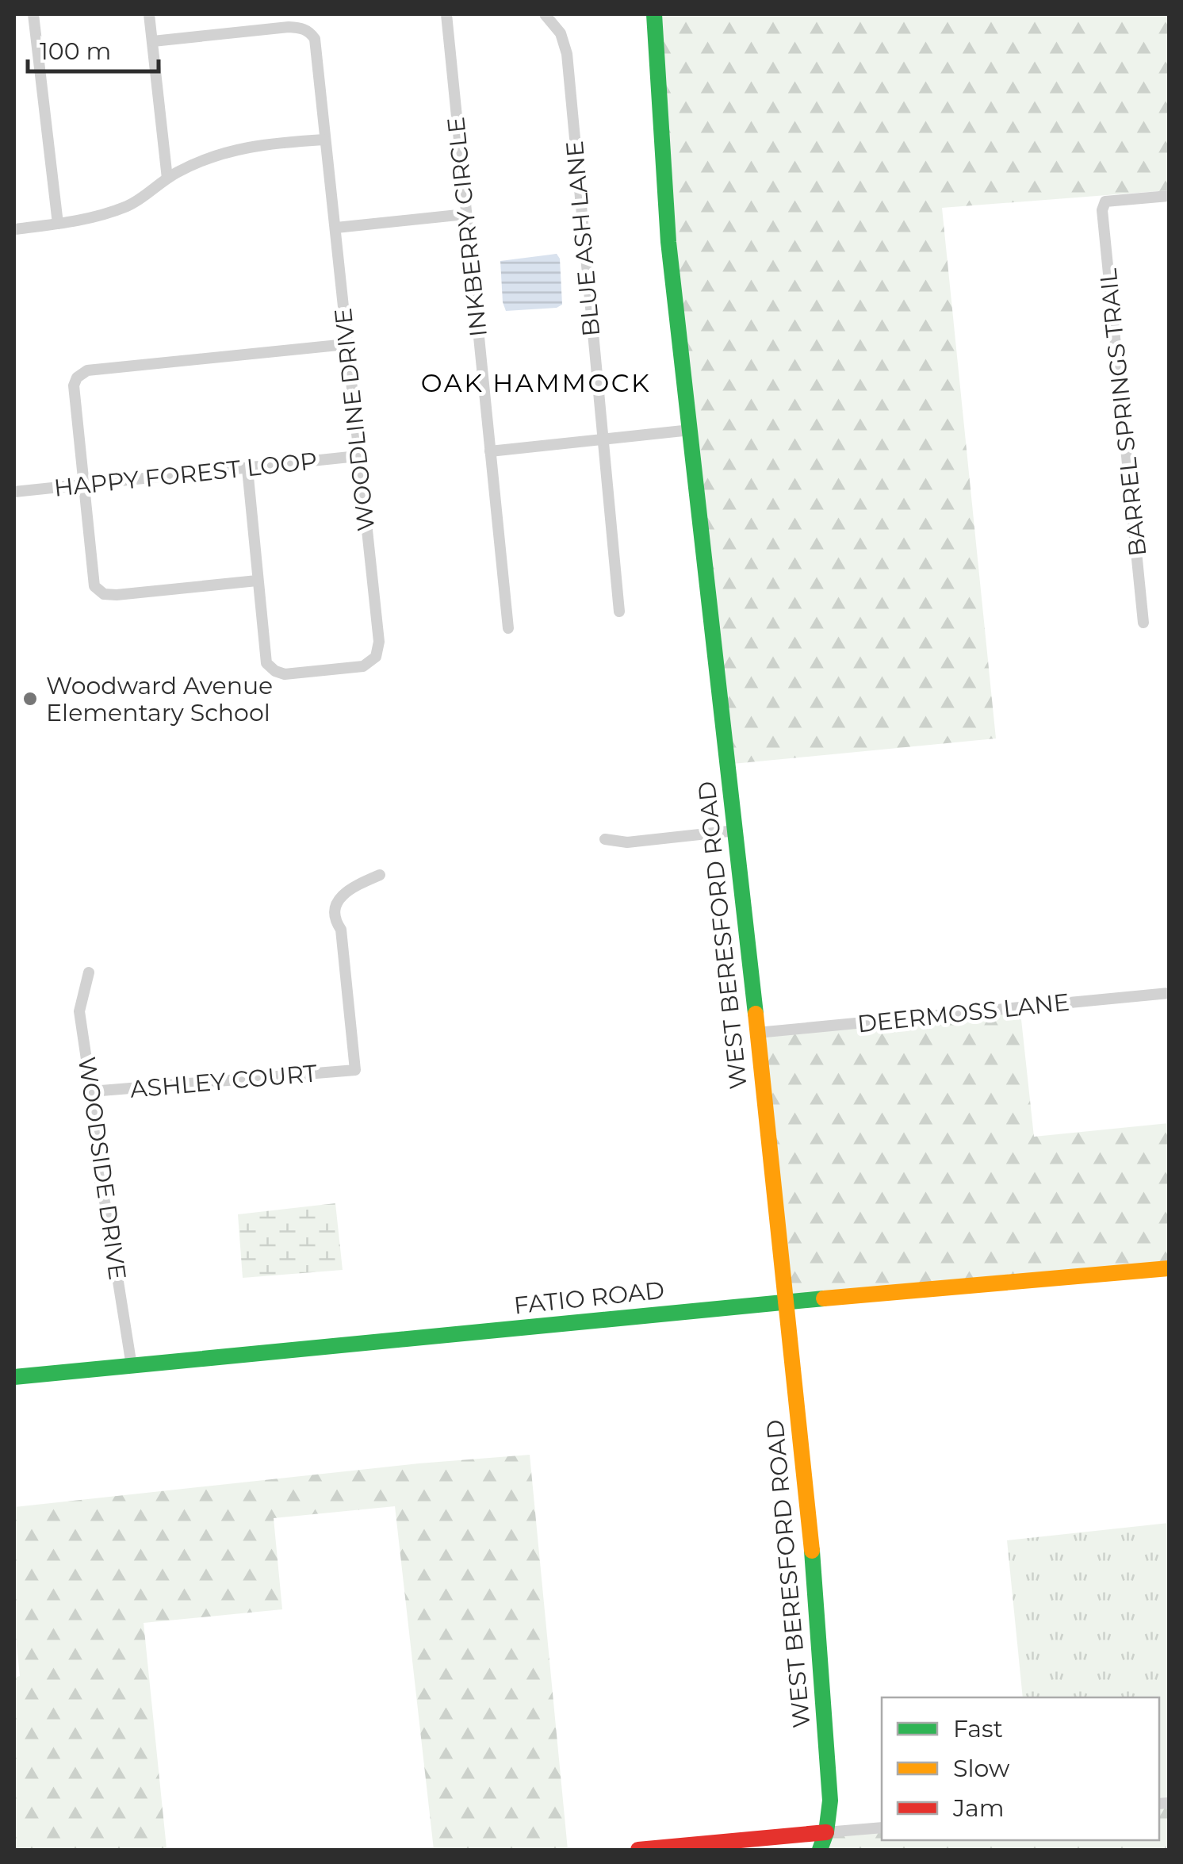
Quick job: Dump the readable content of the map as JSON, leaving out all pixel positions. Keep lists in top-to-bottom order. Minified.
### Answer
{"streets":{"street":["INKBERRY CIRCLE","BLUE ASH LANE","BARREL SPRINGS TRAIL","WOODLINE DRIVE","HAPPY FOREST LOOP","WEST BERESFORD ROAD","DEERMOSS LANE","ASHLEY COURT","WOODSIDE DRIVE","FATIO ROAD"]},"crossings":[["WOODLINE DRIVE","HAPPY FOREST LOOP"],["WEST BERESFORD ROAD","DEERMOSS LANE"],["WEST BERESFORD ROAD","FATIO ROAD"],["ASHLEY COURT","WOODSIDE DRIVE"],["WOODSIDE DRIVE","FATIO ROAD"]],"districts":["OAK HAMMOCK"],"places":["Woodward Avenue Elementary School"],"legend":["Fast","Slow","Jam"],"scale_bar":"100 m"}
